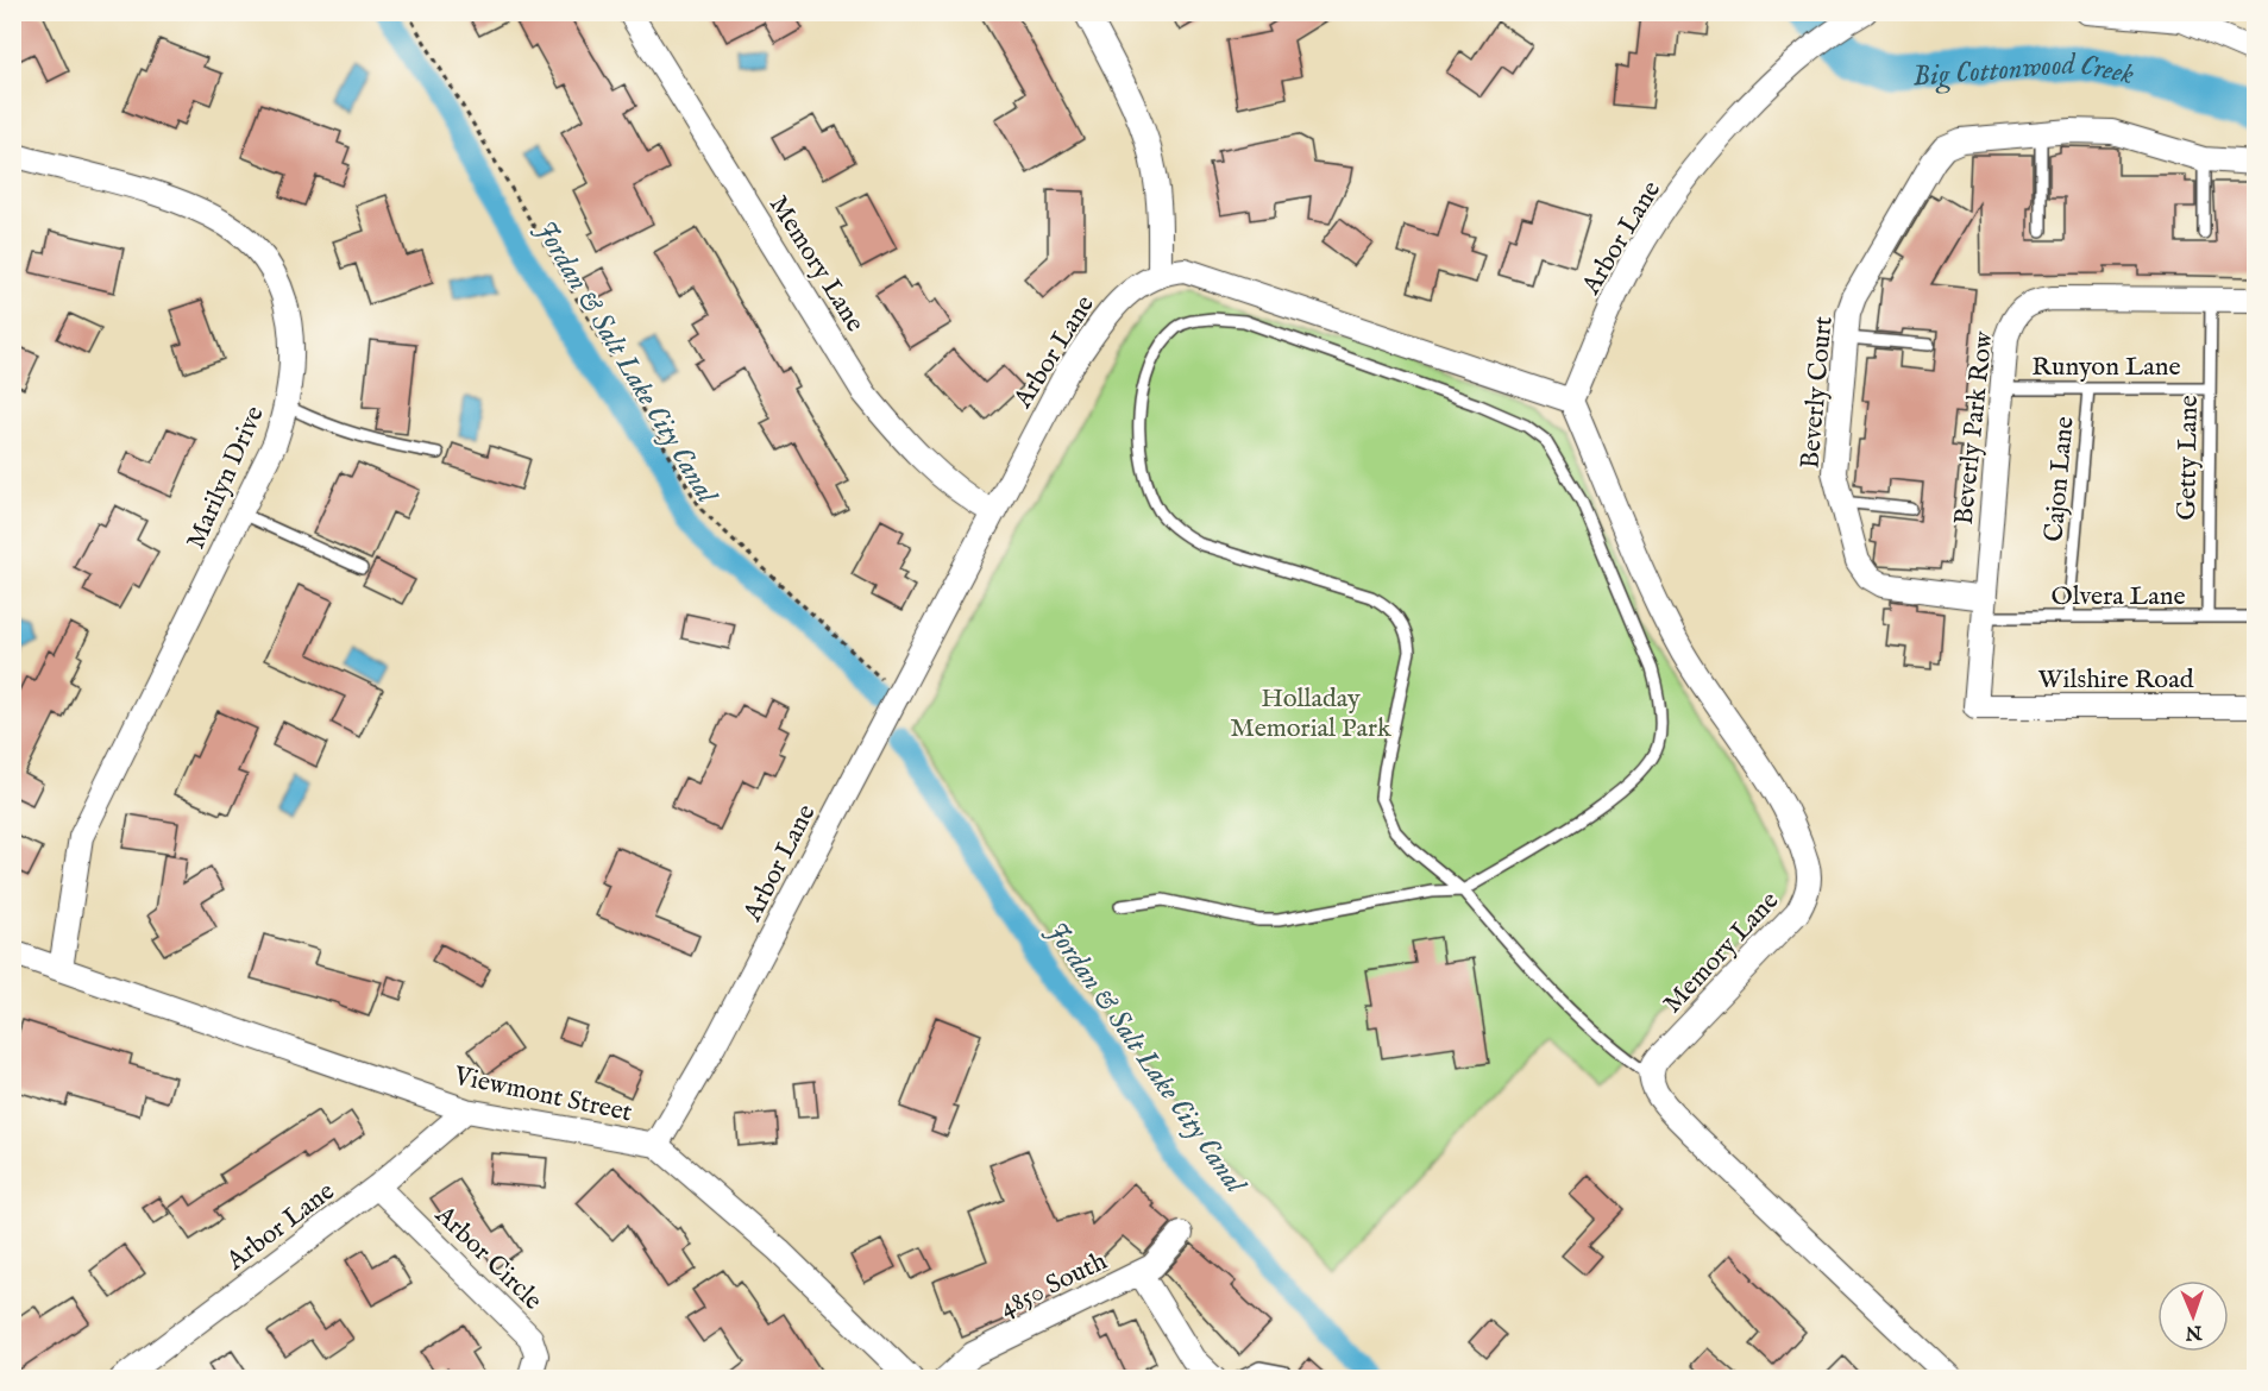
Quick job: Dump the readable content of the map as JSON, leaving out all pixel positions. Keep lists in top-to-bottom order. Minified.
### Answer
{"streets":{"street":["Arbor Lane","Memory Lane","Beverly Court","Beverly Park Row","Marilyn Drive","Wilshire Road","Viewmont Street","Arbor Circle","4850 South"],"lane":["Runyon Lane","Getty Lane","Cajon Lane","Olvera Lane"]},"crossings":[["Arbor Lane","Memory Lane"],["Arbor Lane","Viewmont Street"],["Arbor Lane","Arbor Circle"],["Runyon Lane","Beverly Park Row"],["Runyon Lane","Getty Lane"],["Runyon Lane","Cajon Lane"],["Beverly Court","Beverly Park Row"],["Beverly Court","Olvera Lane"],["Beverly Park Row","Getty Lane"],["Beverly Park Row","Olvera Lane"],["Beverly Park Row","Wilshire Road"],["Getty Lane","Olvera Lane"],["Marilyn Drive","Viewmont Street"],["Cajon Lane","Olvera Lane"]],"water":["Big Cottonwood Creek","Jordan & Salt Lake City Canal"],"parks":["Holladay Memorial Park"],"north":"bottom"}
